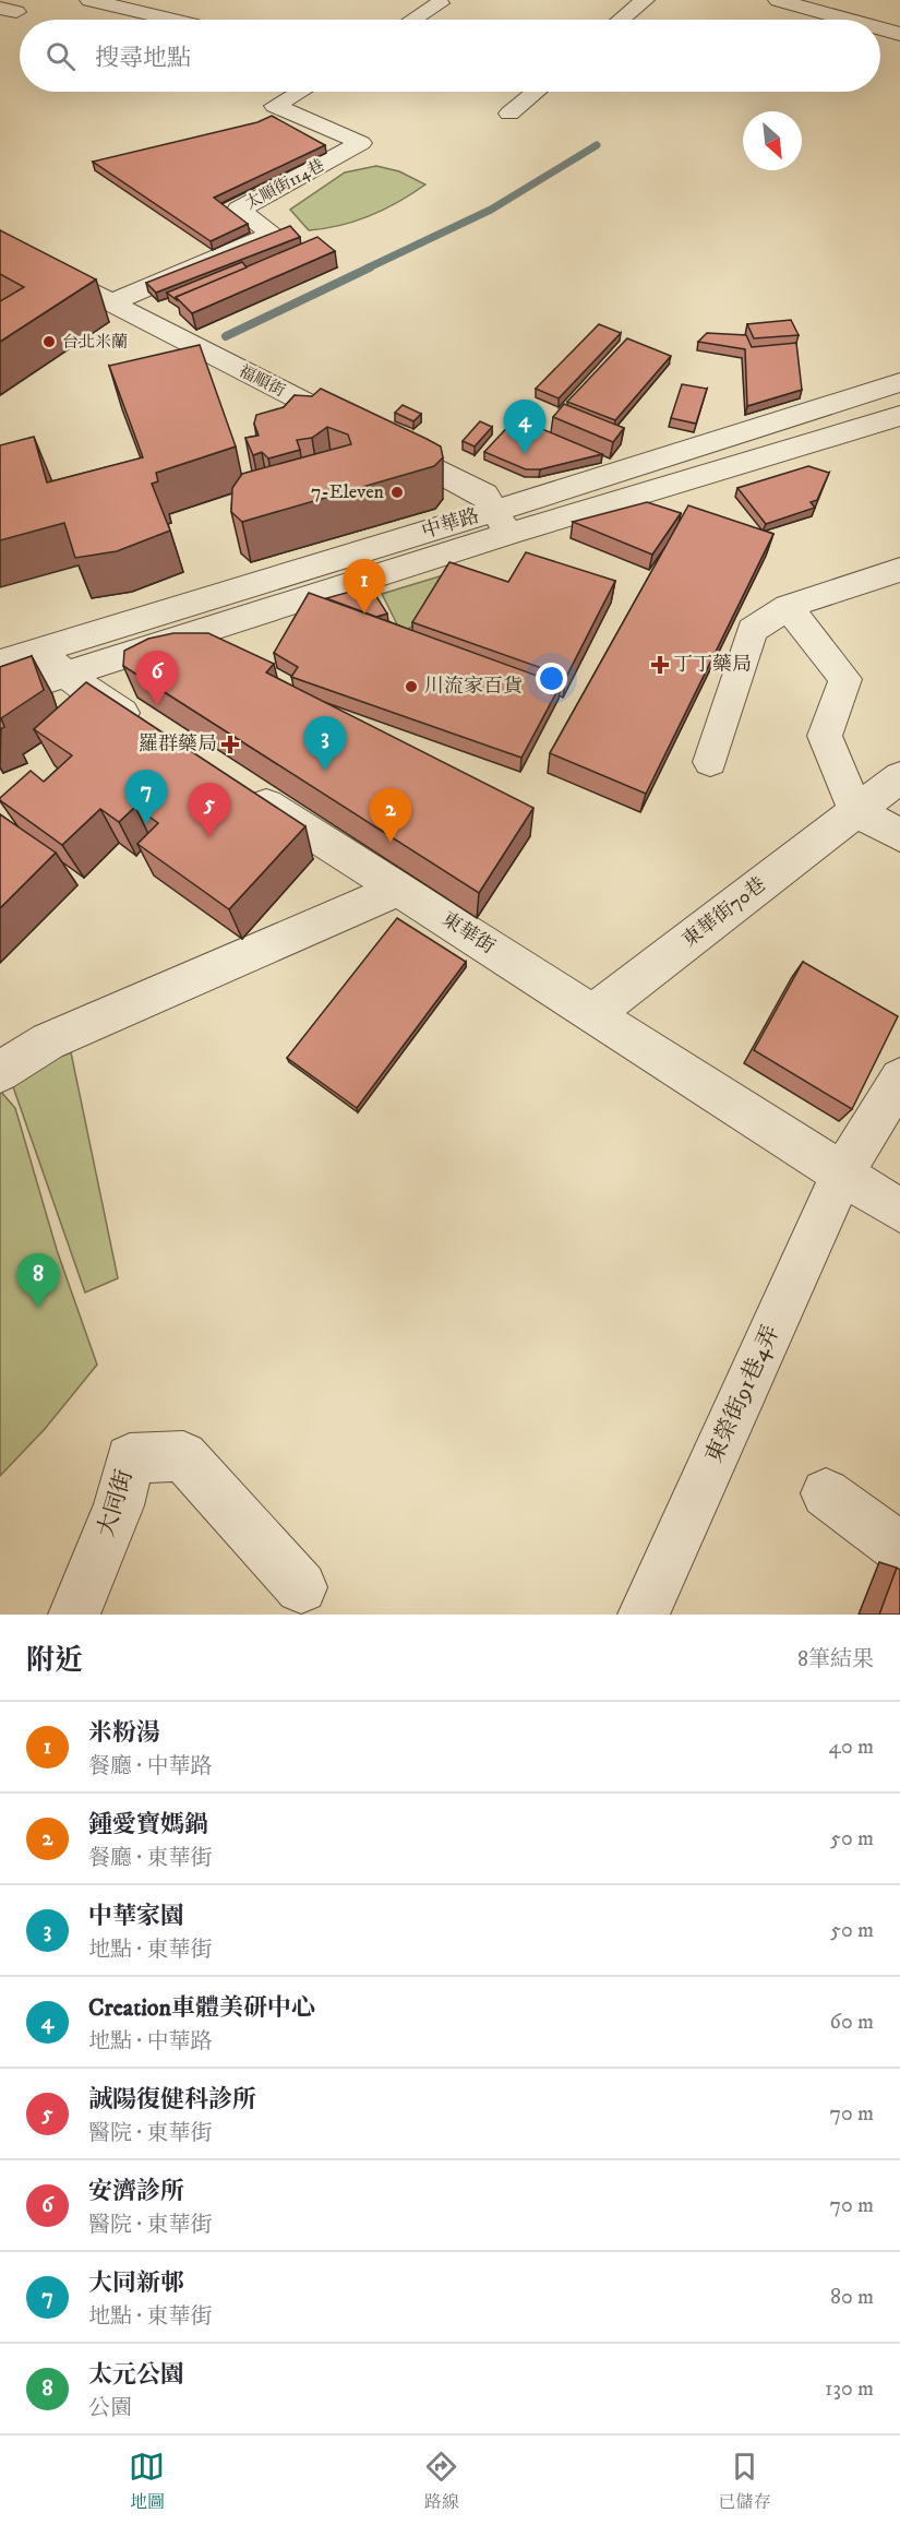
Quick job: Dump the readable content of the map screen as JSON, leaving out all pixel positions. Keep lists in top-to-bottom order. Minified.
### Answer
{"streets":{"street":["太順街114巷","福順街","中華路","東華街70巷","東華街","東榮街91巷4弄","大同街"]},"crossings":[["太順街114巷","福順街"],["福順街","中華路"],["東華街70巷","東華街"],["東華街","東榮街91巷4弄"]],"places":{"other":["台北米蘭","7-Eleven","川流家百貨"],"health":["丁丁藥局","羅群藥局"]},"north":"bottom right","page":{"search":"搜尋地點","pins":["4","1","6","3","7","5","2","8"],"heading":["附近","8筆結果"],"list":[{"mark":"1","name":"米粉湯","note":"餐廳 · 中華路","value":"40 m"},{"mark":"2","name":"鍾愛寶媽鍋","note":"餐廳 · 東華街","value":"50 m"},{"mark":"3","name":"中華家園","note":"地點 · 東華街","value":"50 m"},{"mark":"4","name":"Creation車體美研中心","note":"地點 · 中華路","value":"60 m"},{"mark":"5","name":"誠陽復健科診所","note":"醫院 · 東華街","value":"70 m"},{"mark":"6","name":"安濟診所","note":"醫院 · 東華街","value":"70 m"},{"mark":"7","name":"大同新邨","note":"地點 · 東華街","value":"80 m"},{"mark":"8","name":"太元公園","note":"公園","value":"130 m"}],"nav":["地圖","路線","已儲存"]}}
